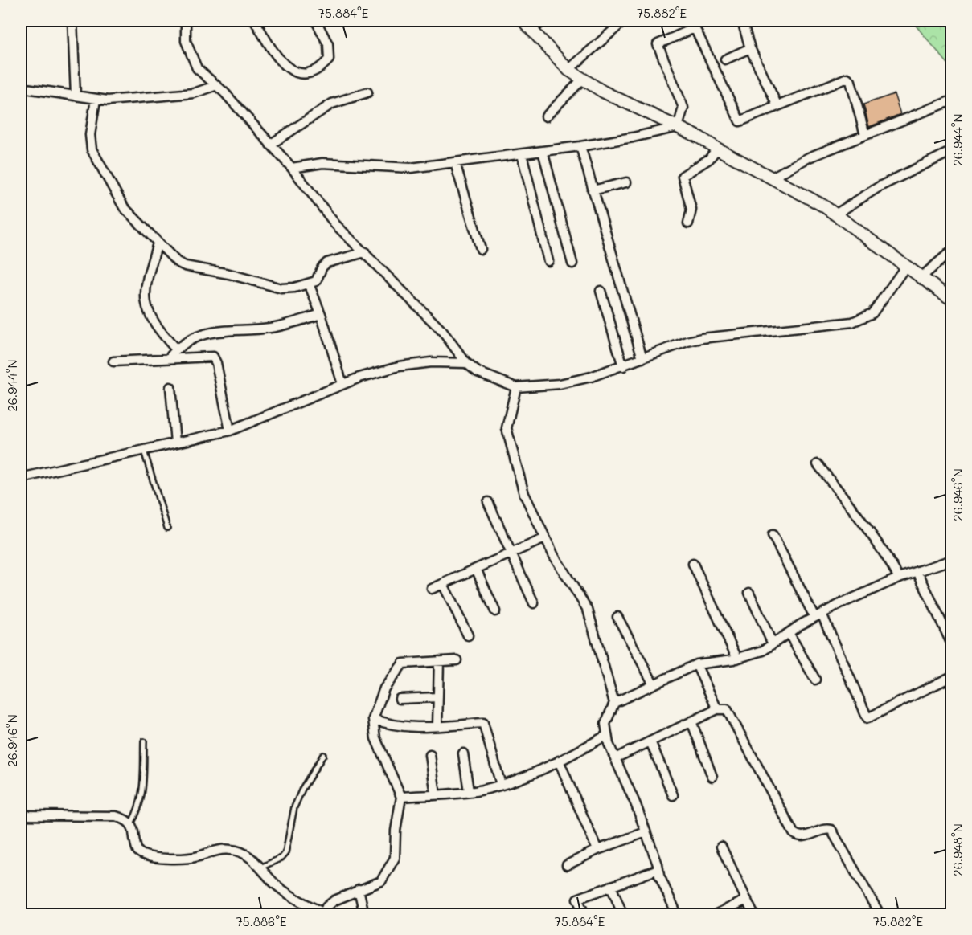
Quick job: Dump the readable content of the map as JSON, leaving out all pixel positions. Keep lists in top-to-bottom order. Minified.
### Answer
{"coordinates":["75.884°E","75.882°E","26.944°N","26.946°N","26.948°N","75.886°E"]}
